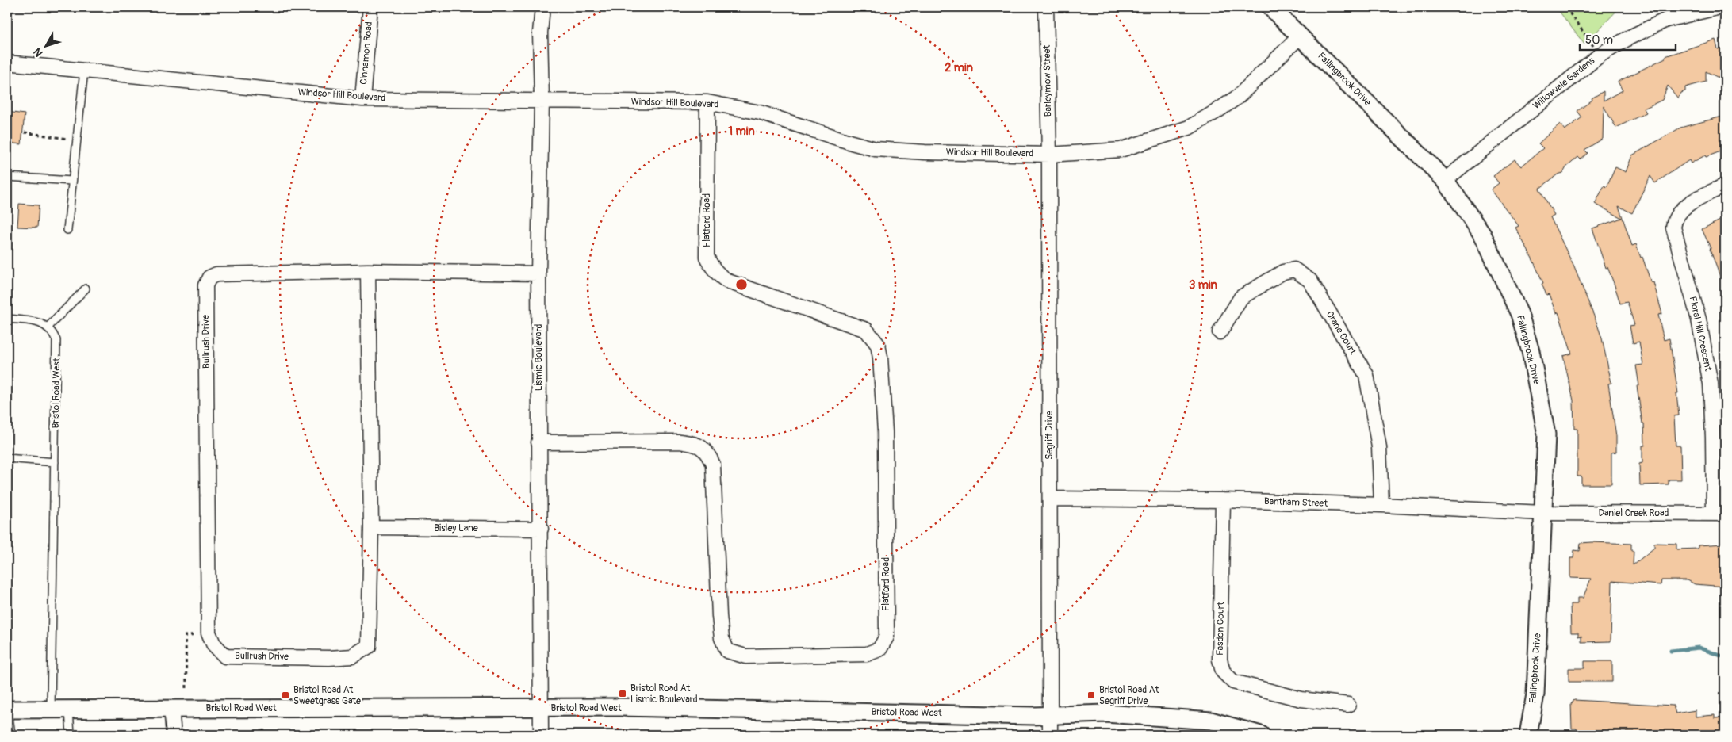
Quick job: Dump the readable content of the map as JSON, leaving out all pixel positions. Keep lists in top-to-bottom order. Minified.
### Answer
{"streets":{"street":["Cinnamon Road","Fallingbrook Drive","Barleymow Street","Willowvale Gardens","Windsor Hill Boulevard","Flatford Road","Crane Court","Floral Hill Crescent","Bullrush Drive","Lismic Boulevard","Bristol Road West","Segriff Drive","Bantham Street","Daniel Creek Road","Bisley Lane","Fasdon Court"]},"crossings":[["Cinnamon Road","Windsor Hill Boulevard"],["Fallingbrook Drive","Willowvale Gardens"],["Fallingbrook Drive","Windsor Hill Boulevard"],["Fallingbrook Drive","Bantham Street"],["Fallingbrook Drive","Daniel Creek Road"],["Barleymow Street","Windsor Hill Boulevard"],["Barleymow Street","Segriff Drive"],["Windsor Hill Boulevard","Flatford Road"],["Windsor Hill Boulevard","Lismic Boulevard"],["Windsor Hill Boulevard","Segriff Drive"],["Flatford Road","Lismic Boulevard"],["Crane Court","Bantham Street"],["Floral Hill Crescent","Daniel Creek Road"],["Bullrush Drive","Lismic Boulevard"],["Bullrush Drive","Bisley Lane"],["Lismic Boulevard","Bristol Road West"],["Lismic Boulevard","Bisley Lane"],["Bristol Road West","Segriff Drive"],["Segriff Drive","Bantham Street"],["Bantham Street","Daniel Creek Road"],["Bantham Street","Fasdon Court"]],"places":{"transit":["Bristol Road At Lismic Boulevard","Bristol Road At Sweetgrass Gate","Bristol Road At Segriff Drive"]},"scale_bar":"50 m","north":"bottom left","rings":["2 min","1 min","3 min"]}
